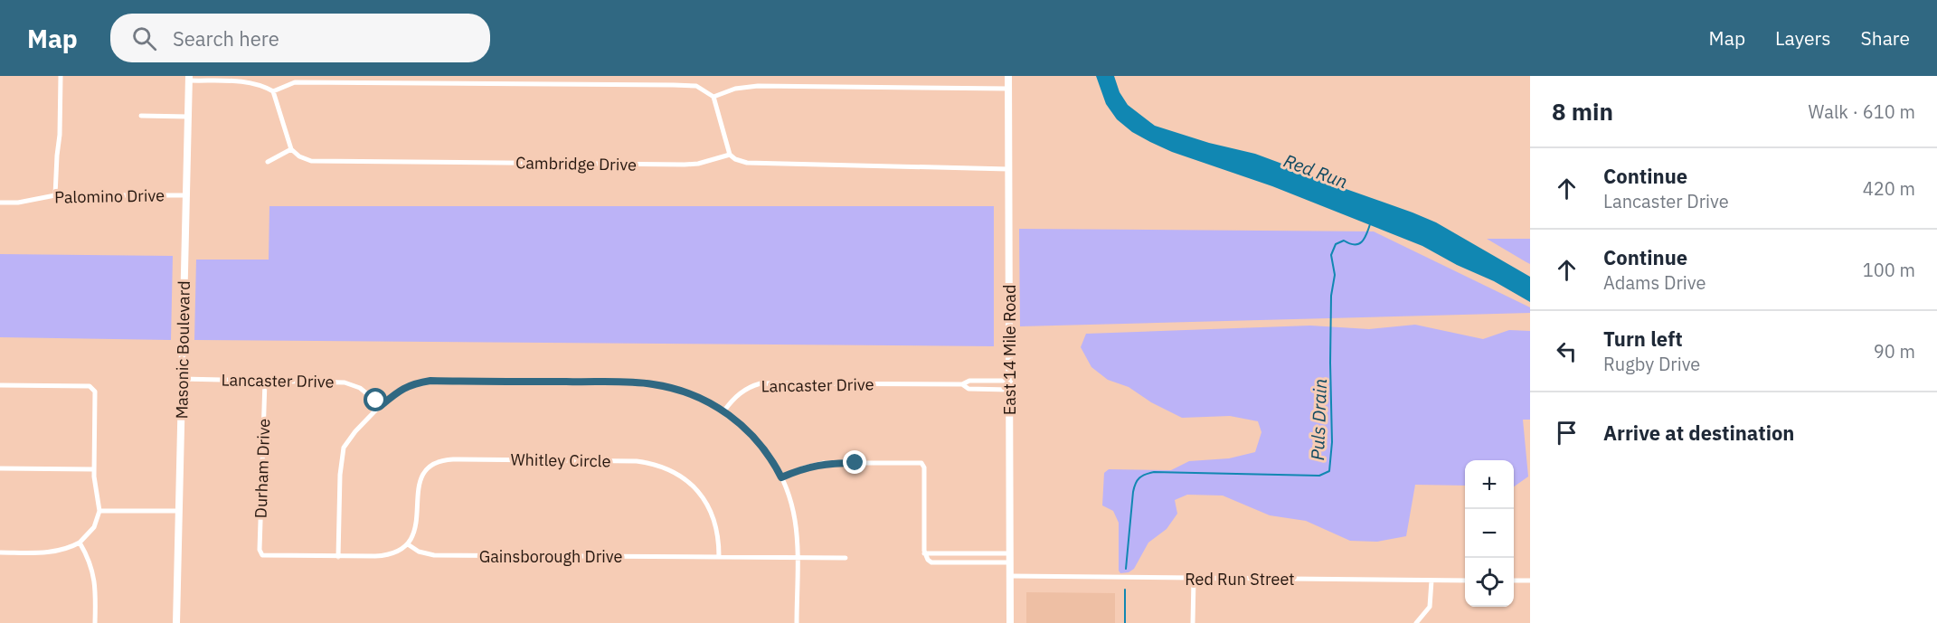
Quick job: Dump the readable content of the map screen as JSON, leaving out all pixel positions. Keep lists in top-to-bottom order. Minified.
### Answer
{"streets":{"main road":["Masonic Boulevard","East 14 Mile Road"],"street":["Cambridge Drive","Palomino Drive","Lancaster Drive","Whitley Circle","Durham Drive","Gainsborough Drive","Red Run Street"]},"crossings":[["Palomino Drive","Masonic Boulevard"],["Masonic Boulevard","Lancaster Drive"],["East 14 Mile Road","Lancaster Drive"],["East 14 Mile Road","Red Run Street"],["Lancaster Drive","Durham Drive"],["Whitley Circle","Gainsborough Drive"]],"water":["Red Run","Puls Drain"],"page":{"header":"Map","search":"Search here","nav":["Map","Layers","Share"],"heading":["8 min","Walk · 610 m"],"list":[["Continue","Lancaster Drive","420 m"],["Continue","Adams Drive","100 m"],["Turn left","Rugby Drive","90 m"],"Arrive at destination"],"map_buttons":["+","−"]}}
